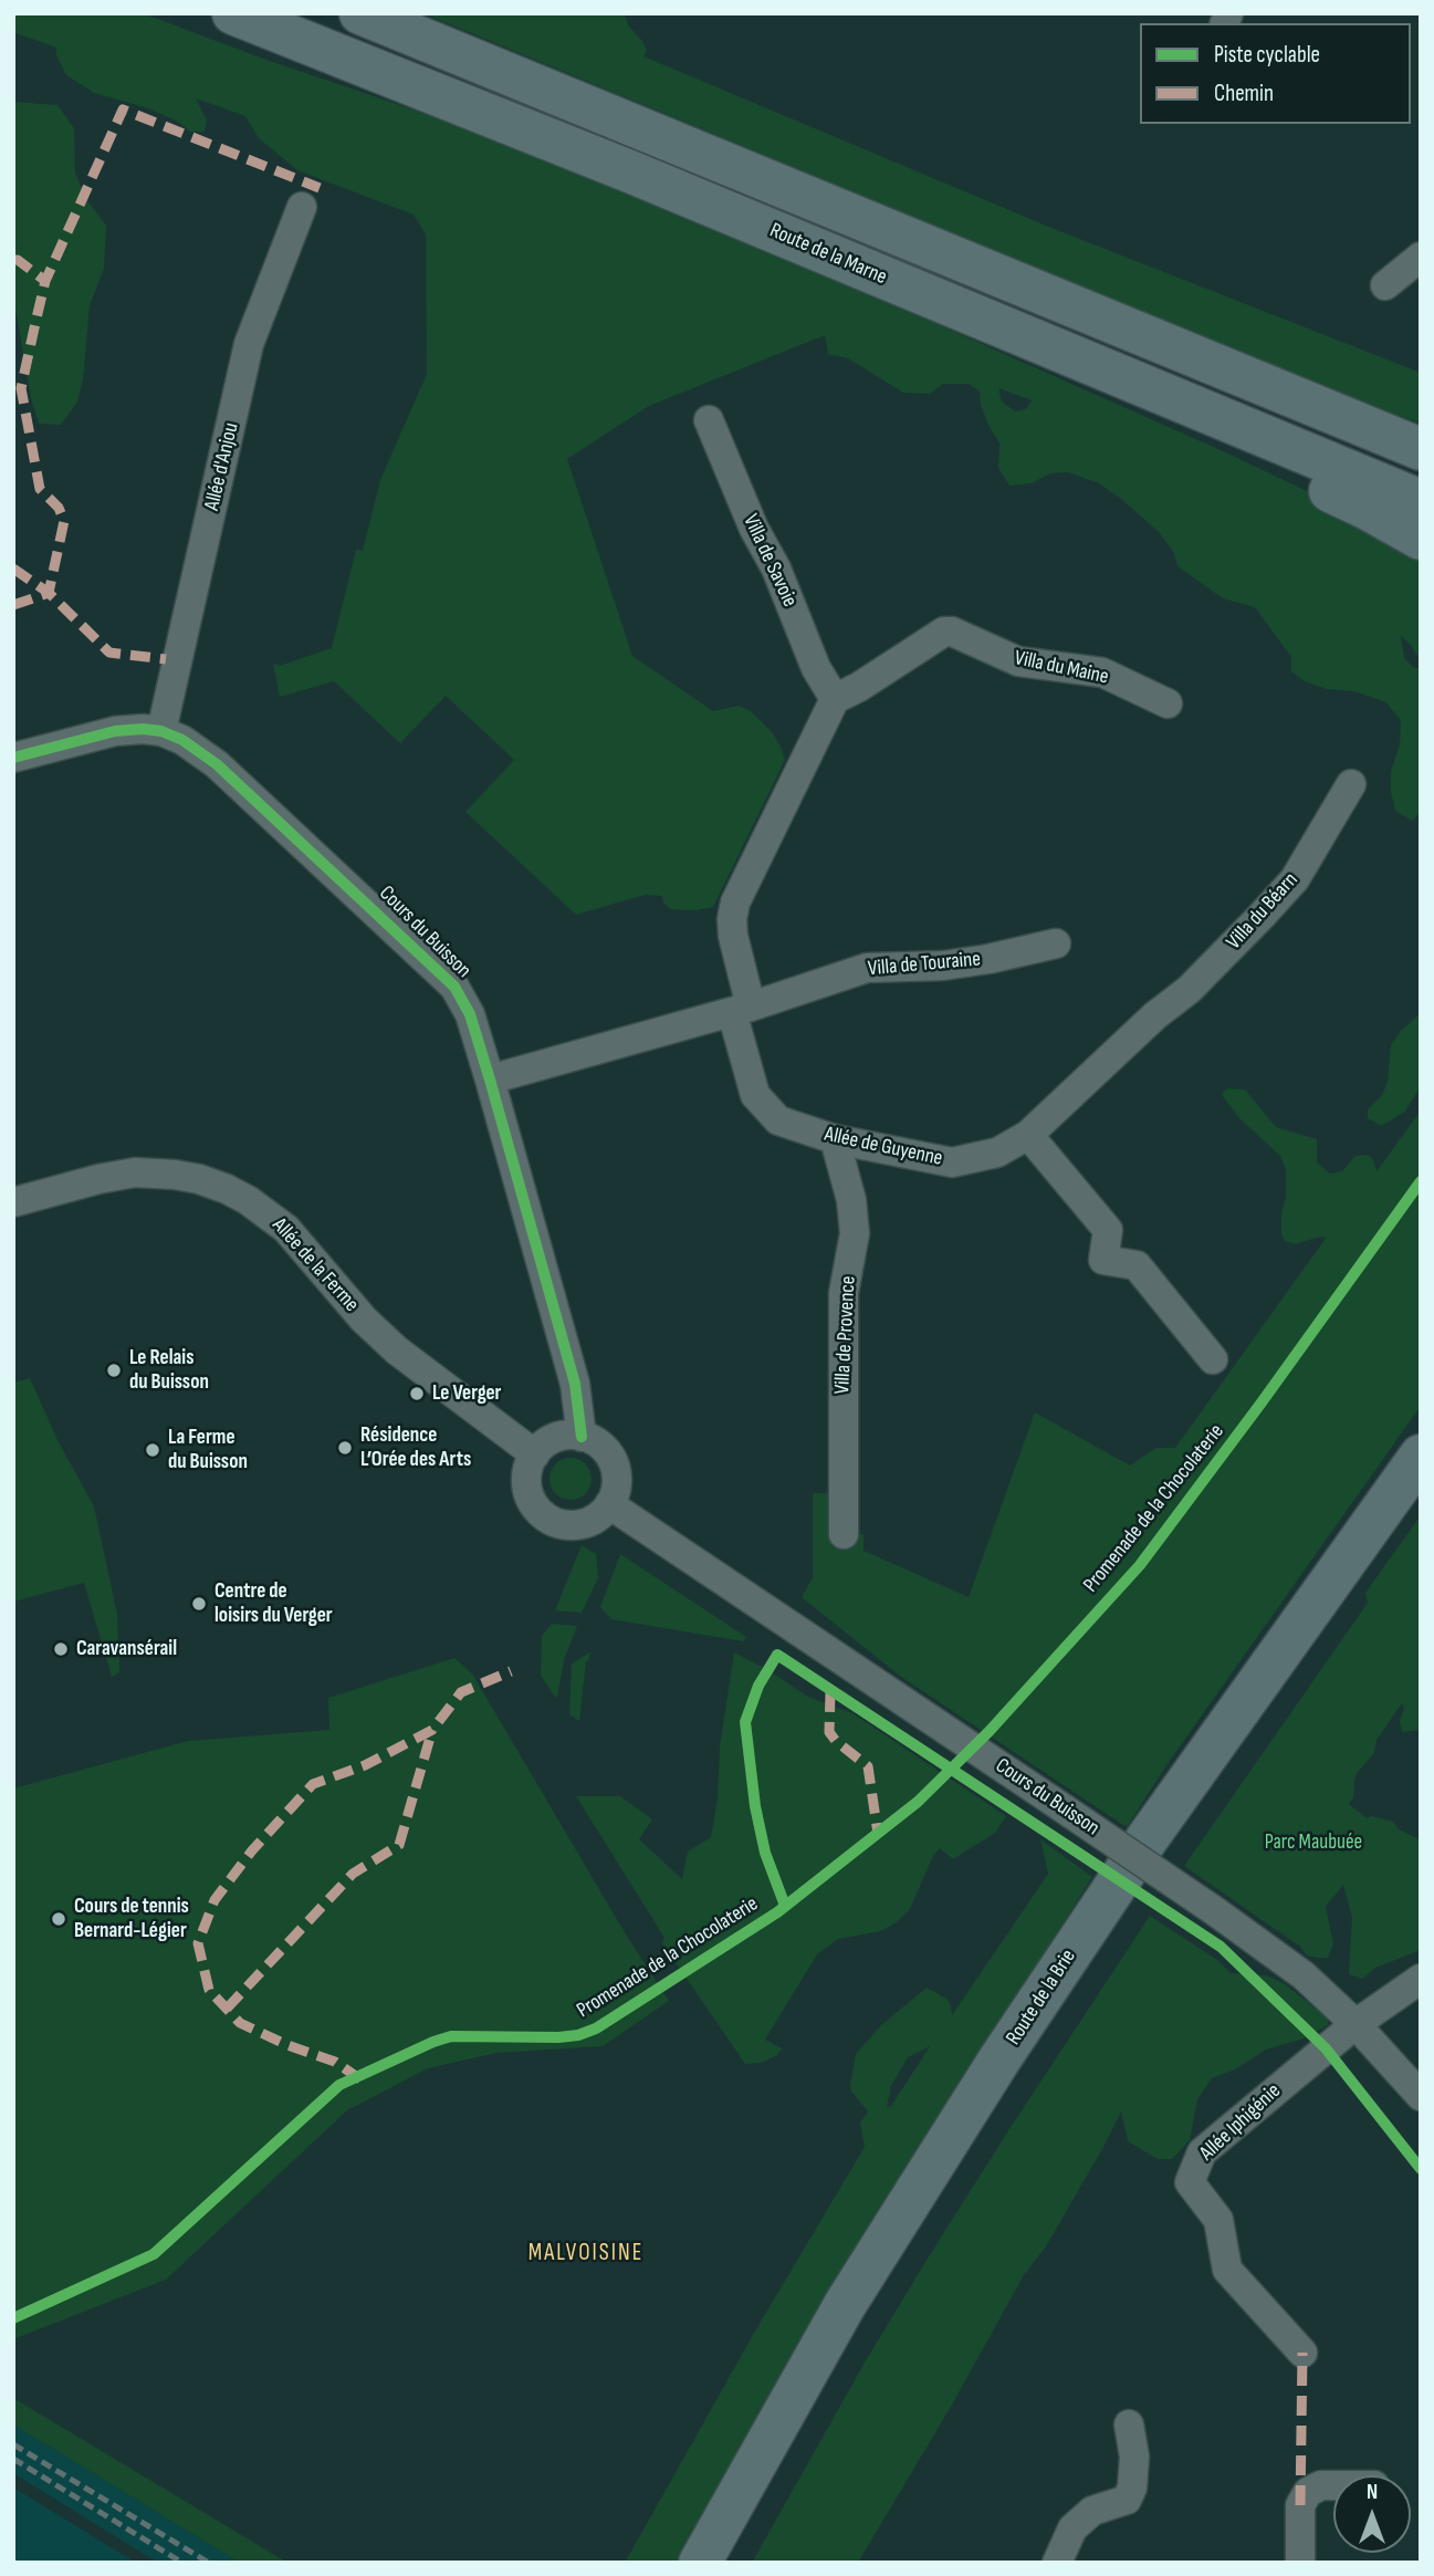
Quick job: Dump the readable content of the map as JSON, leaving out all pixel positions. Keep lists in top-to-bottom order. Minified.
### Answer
{"streets":{"highway":["Route de la Marne","Route de la Brie"],"street":["Allée d'Anjou","Villa de Savoie","Villa du Maine","Villa du Béarn","Cours du Buisson","Villa de Touraine","Allée de Guyenne","Allée de la Ferme","Villa de Provence","Allée Iphigénie"],"cycle path":["Promenade de la Chocolaterie"]},"crossings":[["Allée d'Anjou","Cours du Buisson"],["Villa de Savoie","Villa du Maine"],["Villa de Savoie","Allée de Guyenne"],["Villa du Maine","Allée de Guyenne"],["Villa du Béarn","Allée de Guyenne"],["Cours du Buisson","Allée de la Ferme"],["Cours du Buisson","Allée Iphigénie"],["Villa de Touraine","Allée de Guyenne"],["Allée de Guyenne","Villa de Provence"]],"districts":["MALVOISINE"],"parks":["Parc Maubuée"],"places":["Le Relais du Buisson","Le Verger","Résidence L’Orée des Arts","La Ferme du Buisson","Centre de loisirs du Verger","Caravansérail","Cours de tennis Bernard-Légier"],"legend":["Piste cyclable","Chemin"],"north":"top"}
